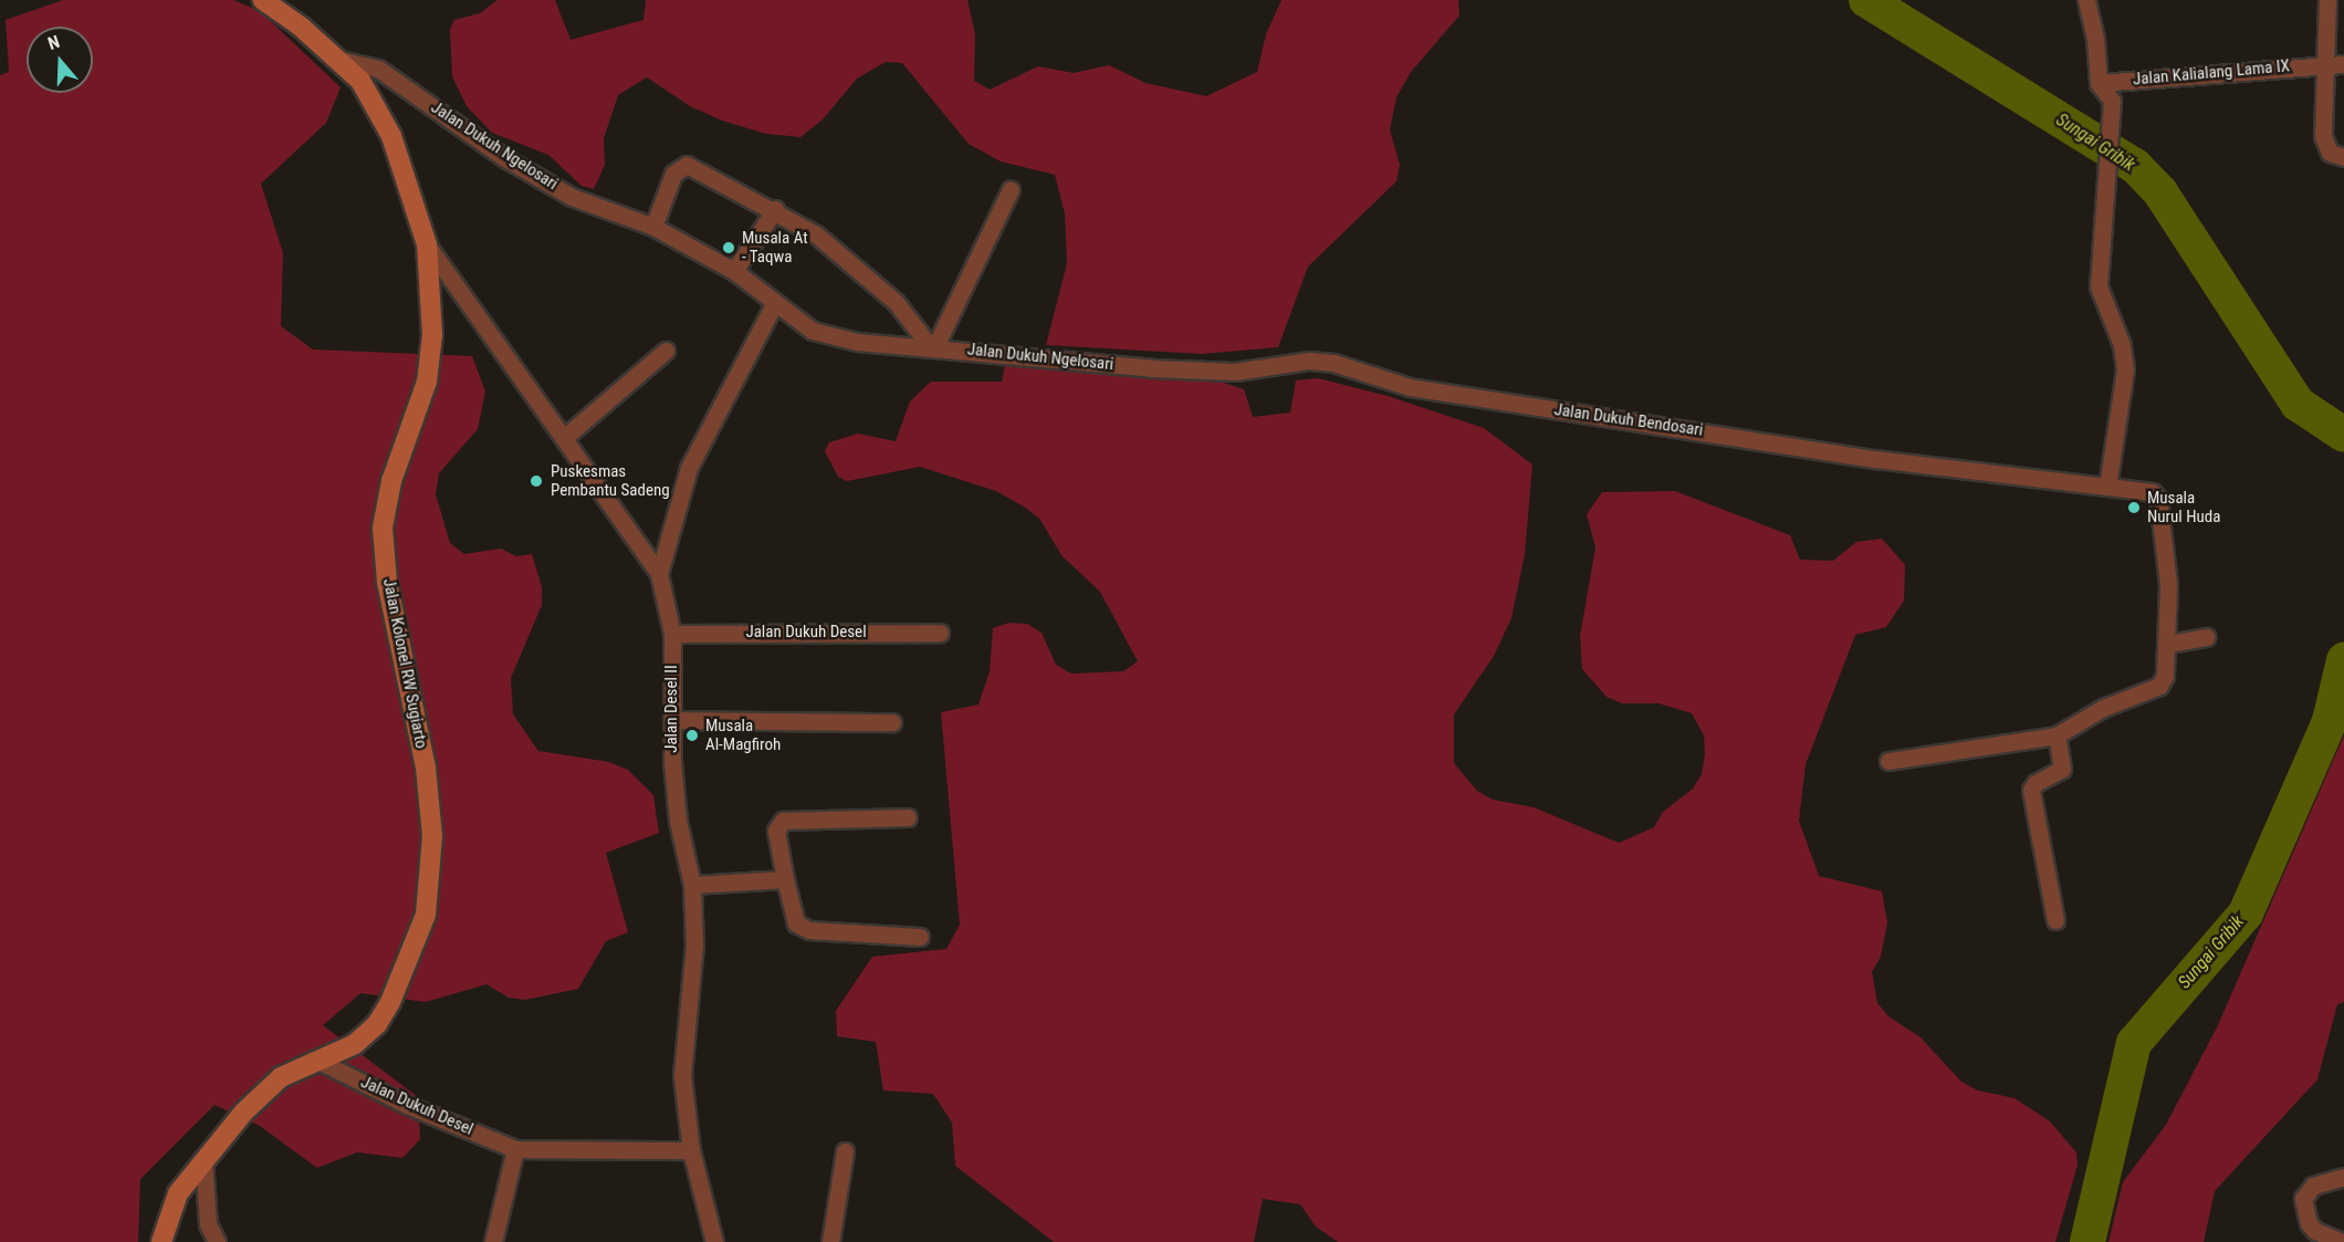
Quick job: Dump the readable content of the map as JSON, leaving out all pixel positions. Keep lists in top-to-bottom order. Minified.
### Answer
{"streets":{"main road":["Jalan Kolonel RW Sugiarto"],"street":["Jalan Kalialang Lama IX","Jalan Dukuh Ngelosari","Jalan Dukuh Bendosari","Jalan Dukuh Desel","Jalan Desel II"]},"crossings":[["Jalan Dukuh Ngelosari","Jalan Dukuh Bendosari"],["Jalan Dukuh Ngelosari","Jalan Kolonel RW Sugiarto"],["Jalan Dukuh Desel","Jalan Kolonel RW Sugiarto"],["Jalan Dukuh Desel","Jalan Desel II"],["Jalan Kolonel RW Sugiarto","Jalan Desel II"]],"water":["Sungai Gribik"],"places":["Musala At - Taqwa","Puskesmas Pembantu Sadeng","Musala Nurul Huda","Musala Al-Magfiroh"],"north":"top"}
